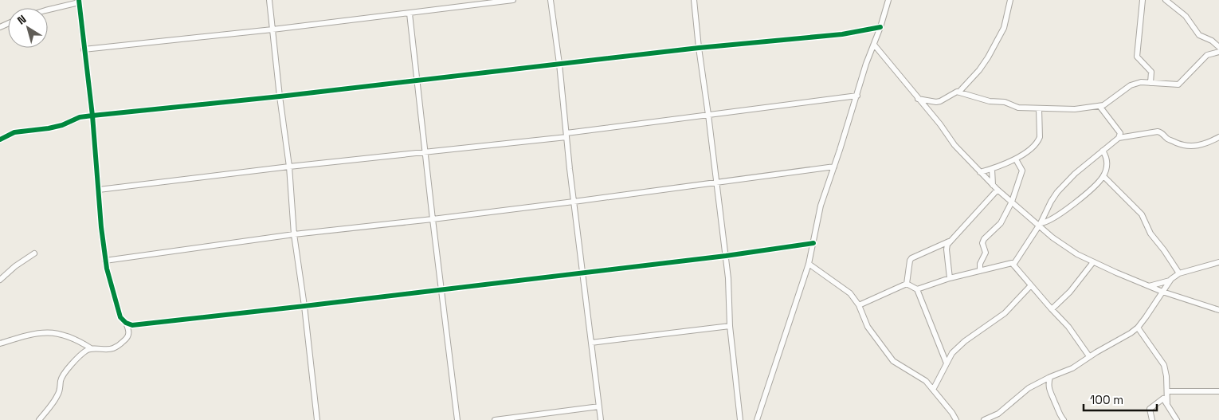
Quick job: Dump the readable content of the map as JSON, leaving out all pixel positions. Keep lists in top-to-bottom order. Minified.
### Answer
{"scale_bar":"100 m","north":"top left"}
